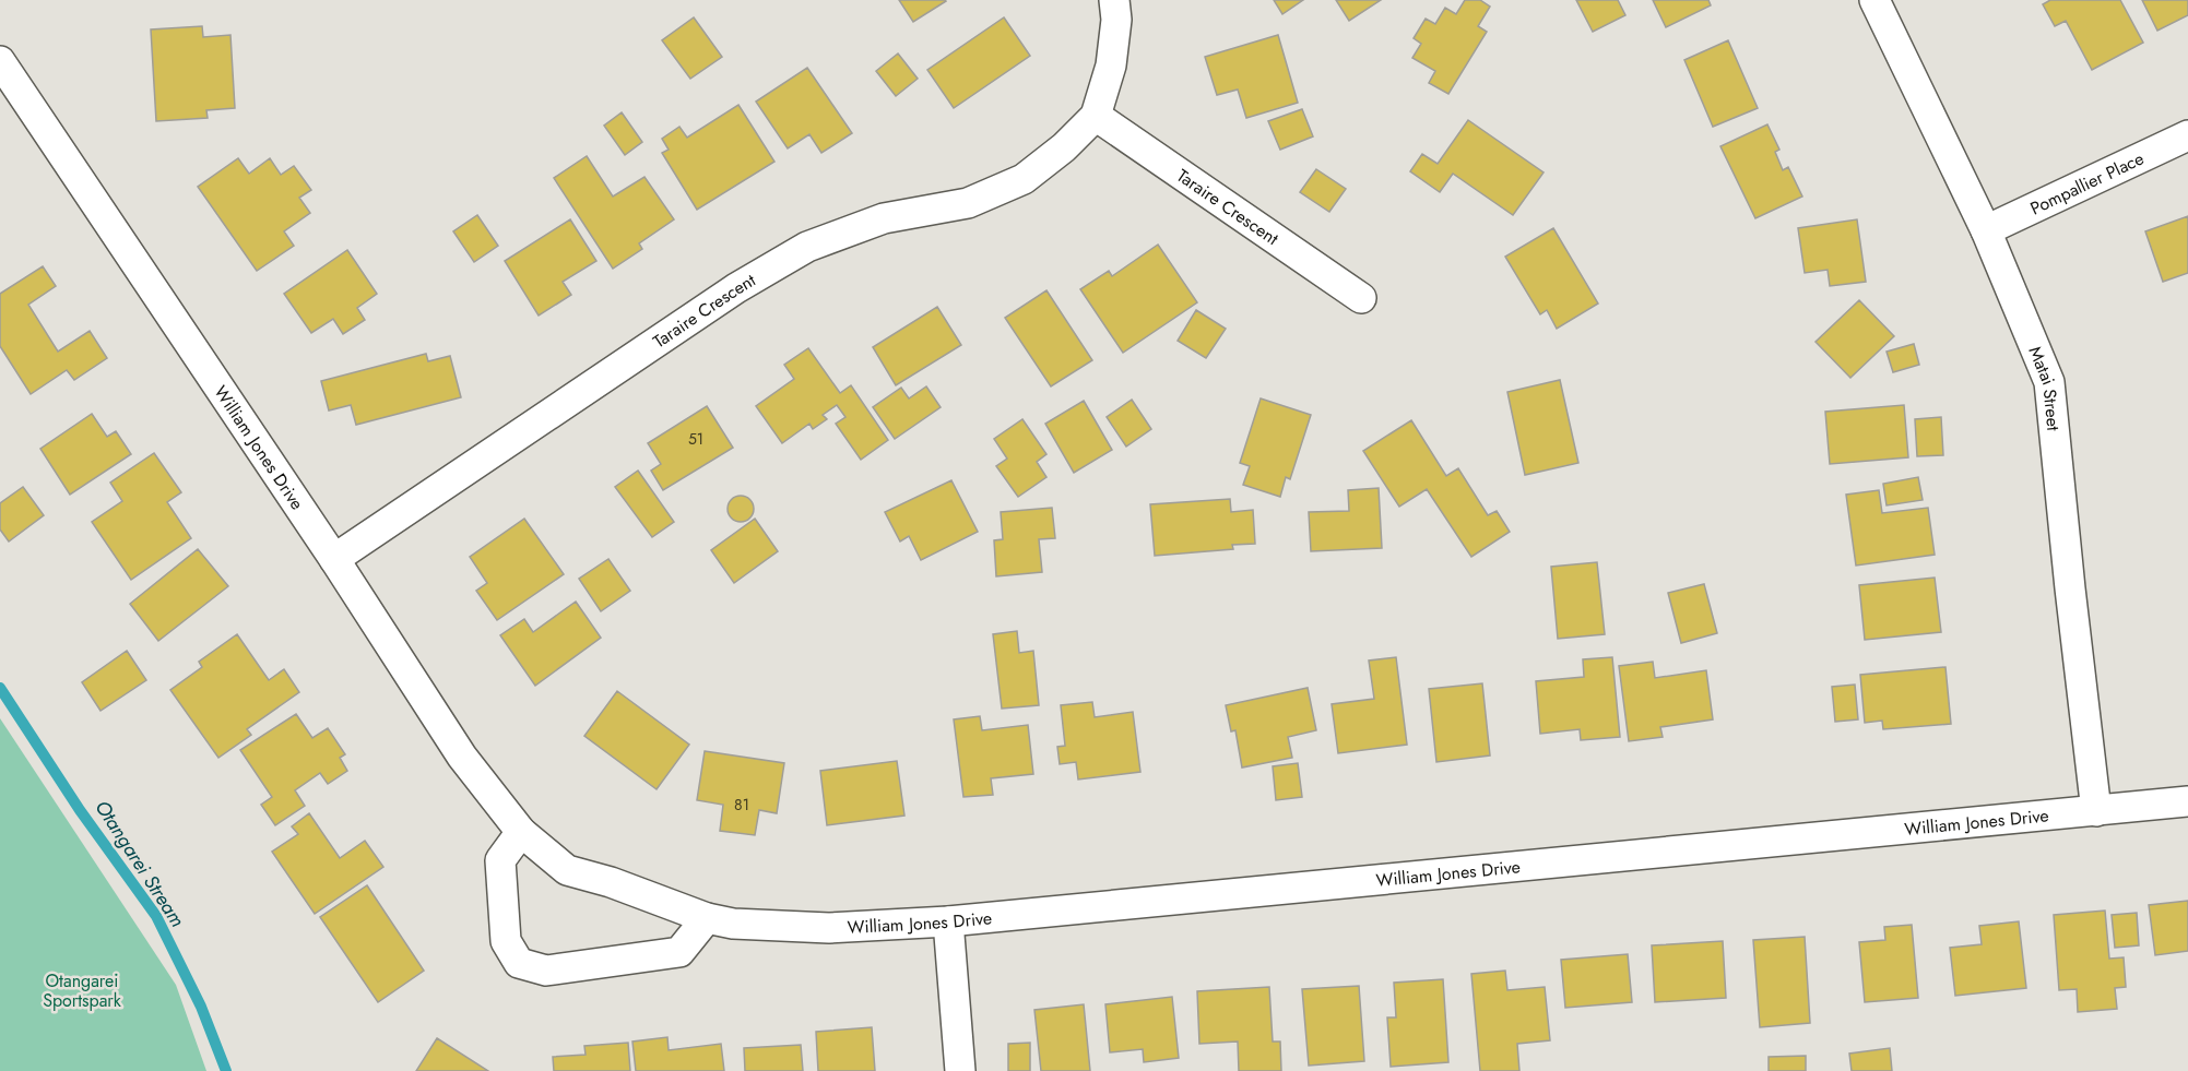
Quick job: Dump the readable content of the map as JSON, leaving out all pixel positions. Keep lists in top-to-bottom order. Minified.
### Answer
{"streets":{"street":["Pompallier Place","Taraire Crescent","Matai Street","William Jones Drive"]},"crossings":[["Pompallier Place","Matai Street"],["Taraire Crescent","William Jones Drive"],["Matai Street","William Jones Drive"]],"water":["Otangarei Stream"],"parks":["Otangarei Sportspark"],"house_numbers":["51","81"]}
